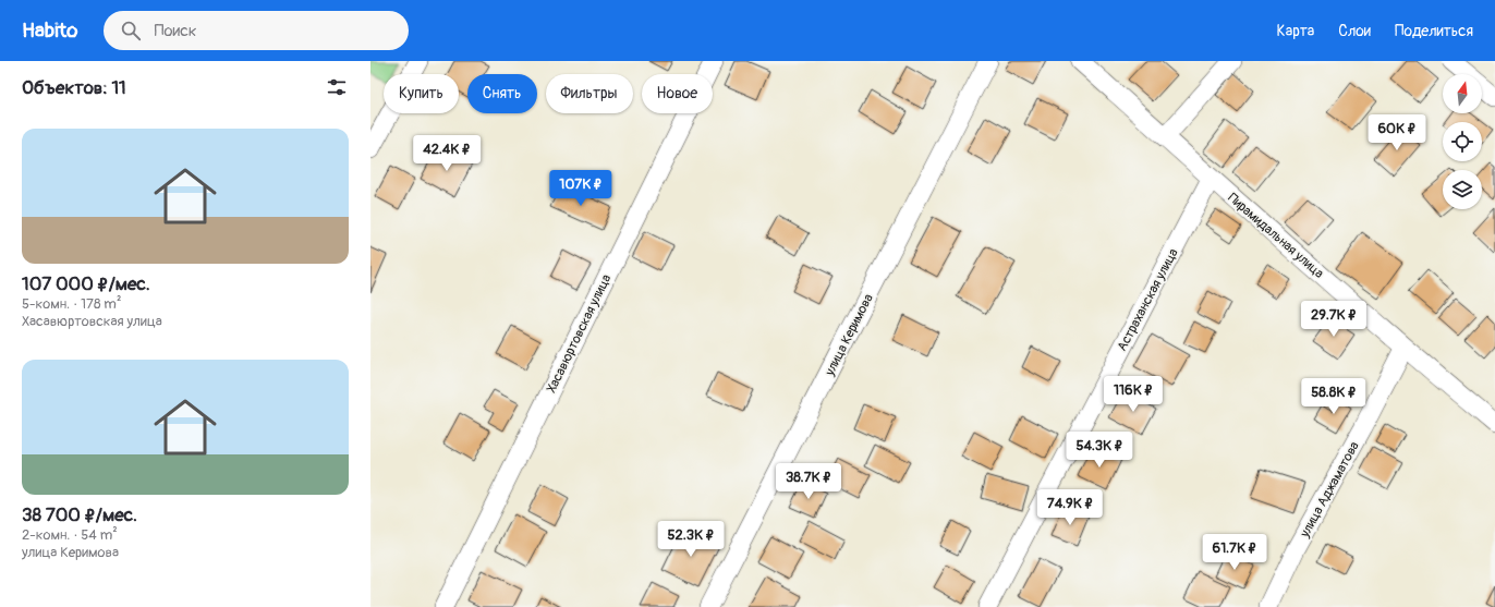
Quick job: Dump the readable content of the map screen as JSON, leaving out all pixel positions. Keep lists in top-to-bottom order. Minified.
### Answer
{"streets":{"street":["Пирамидальная улица","Астраханская улица","Хасавюртовская улица","улица Керимова","улица Аджаматова"]},"crossings":[["Пирамидальная улица","Астраханская улица"],["Пирамидальная улица","улица Аджаматова"]],"north":"top","page":{"header":"Habito","search":"Поиск","nav":["Карта","Слои","Поделиться"],"heading":"Объектов: 11","chip":["Купить","Снять","Фильтры","Новое"],"list":[{"name":"107 000 ₽/мес.","note":"5-комн. · 178 m² · Хасавюртовская улица"},{"name":"38 700 ₽/мес.","note":"2-комн. · 54 m² · улица Керимова"}],"price":["60K ₽","42.4K ₽","107K ₽","29.7K ₽","116K ₽","58.8K ₽","54.3K ₽","38.7K ₽","74.9K ₽","52.3K ₽","61.7K ₽"]}}
